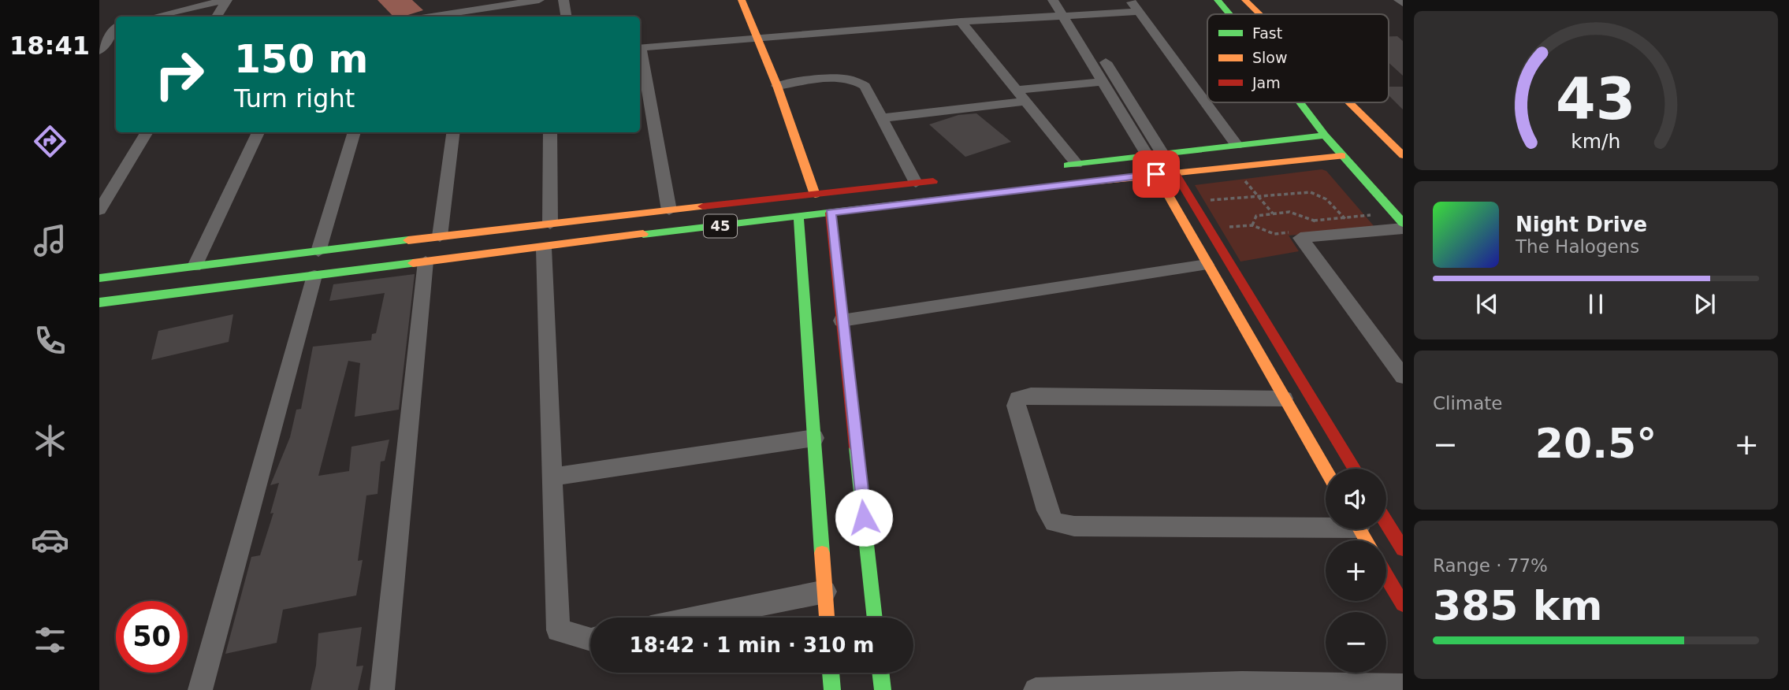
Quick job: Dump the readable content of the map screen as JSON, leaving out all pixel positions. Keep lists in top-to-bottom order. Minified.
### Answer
{"streets":{"main road":["45"]},"legend":["Fast","Slow","Jam"],"page":{"tabs":"18:41","turn":["150 m","Turn right"],"song":["Night Drive","The Halogens"],"tile":["Climate",["Range · 77%","385 km"]],"heat":["−","20.5°","+"],"map_buttons":["+","−"],"limit":"50","trip":"18:42 · 1 min · 310 m","gauge":["43","km/h"]}}
